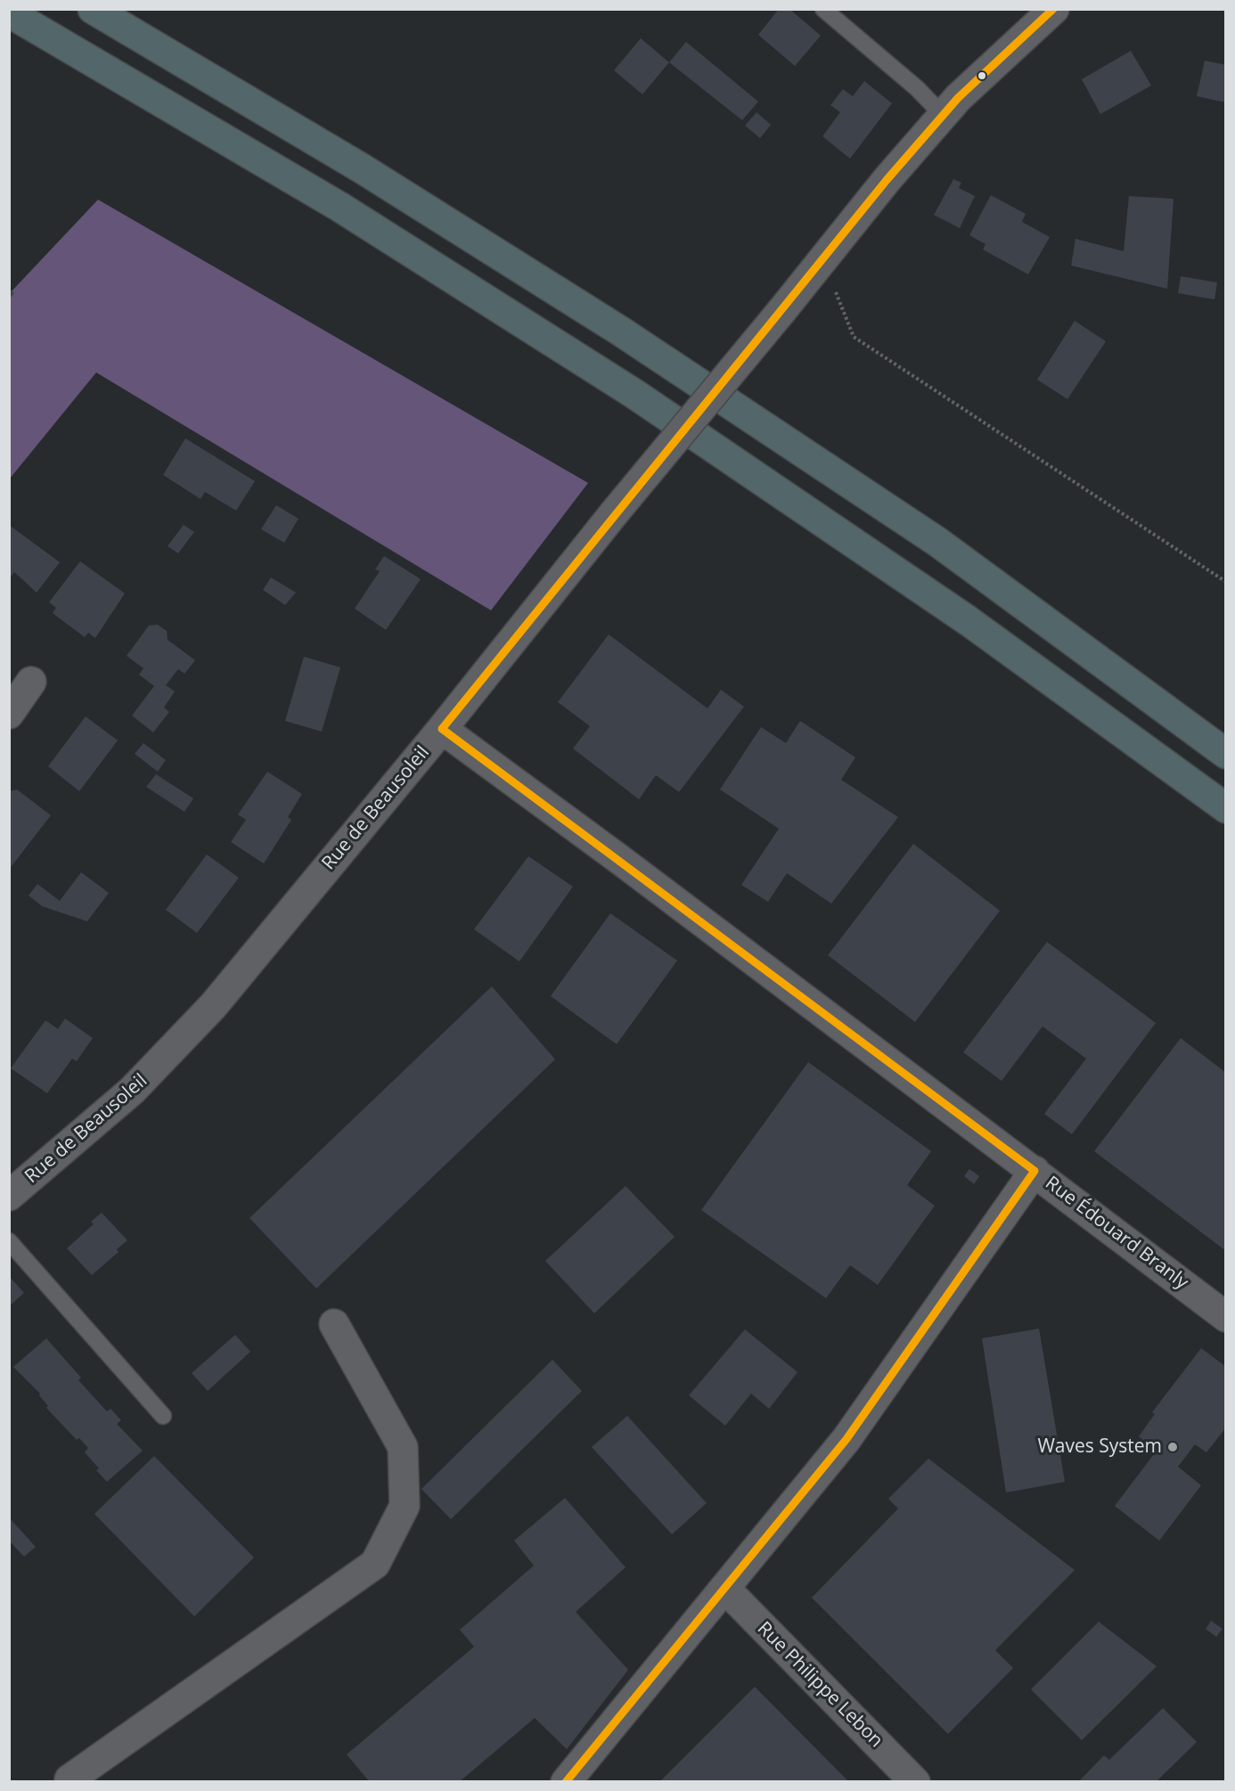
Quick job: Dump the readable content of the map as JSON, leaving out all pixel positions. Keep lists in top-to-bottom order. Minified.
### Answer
{"streets":{"street":["Rue de Beausoleil","Rue Édouard Branly","Rue Philippe Lebon"]},"crossings":[["Rue de Beausoleil","Rue Édouard Branly"]],"places":["Waves System"]}
